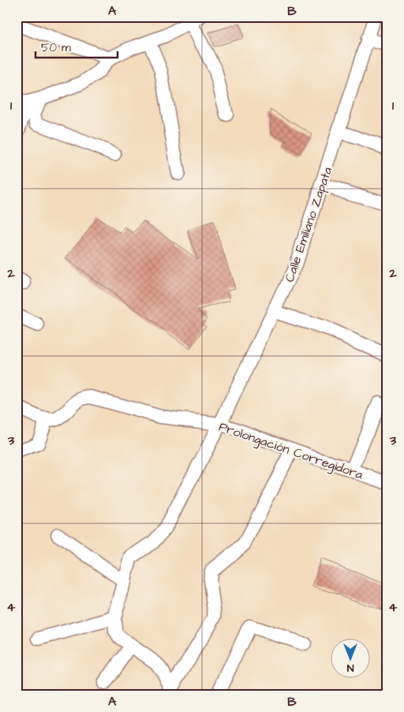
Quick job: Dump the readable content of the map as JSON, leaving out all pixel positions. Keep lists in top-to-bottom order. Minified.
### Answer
{"streets":{"street":["Calle Emiliano Zapata","Prolongación Corregidora"]},"crossings":[["Calle Emiliano Zapata","Prolongación Corregidora"]],"scale_bar":"50 m","north":"bottom","grid":{"columns":["A","B"],"rows":["1","2","3","4"]}}
